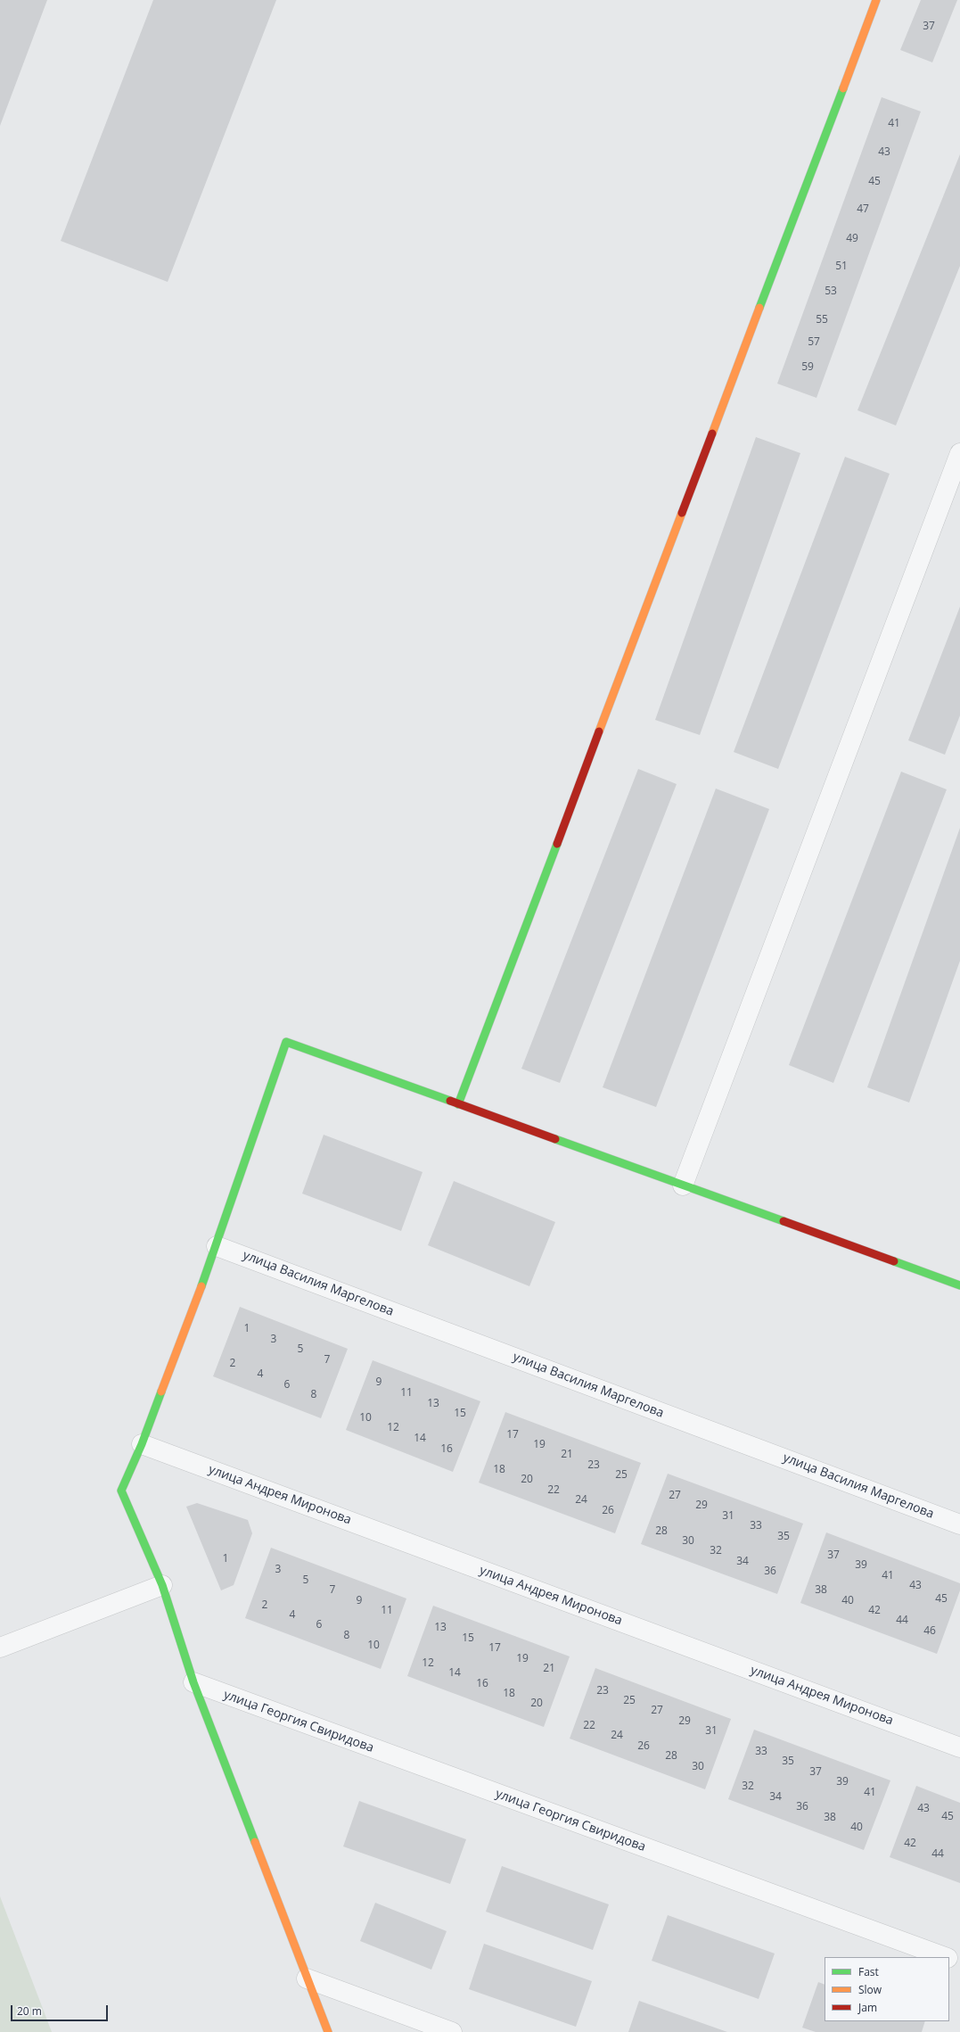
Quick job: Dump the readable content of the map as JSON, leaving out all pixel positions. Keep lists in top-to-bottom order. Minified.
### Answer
{"streets":{"street":["улица Василия Маргелова","улица Андрея Миронова","улица Георгия Свиридова"]},"house_numbers":["37","41","43","45","47","49","51","53","55","57","59","1","3","5","7","2","4","9","6","11","8","13","15","10","12","17","14","19","16","21","23","18","25","20","22","27","24","29","26","31","33","28","35","30","32","37","1","34","39","3","36","41","5","43","7","38","45","9","40","2","11","42","4","44","6","13","46","8","15","10","17","19","12","21","14","16","23","18","25","20","27","29","22","31","24","26","33","28","35","30","37","39","32","41","34","36","43","45","38","40","42","44"],"legend":["Fast","Slow","Jam"],"scale_bar":"20 m"}
